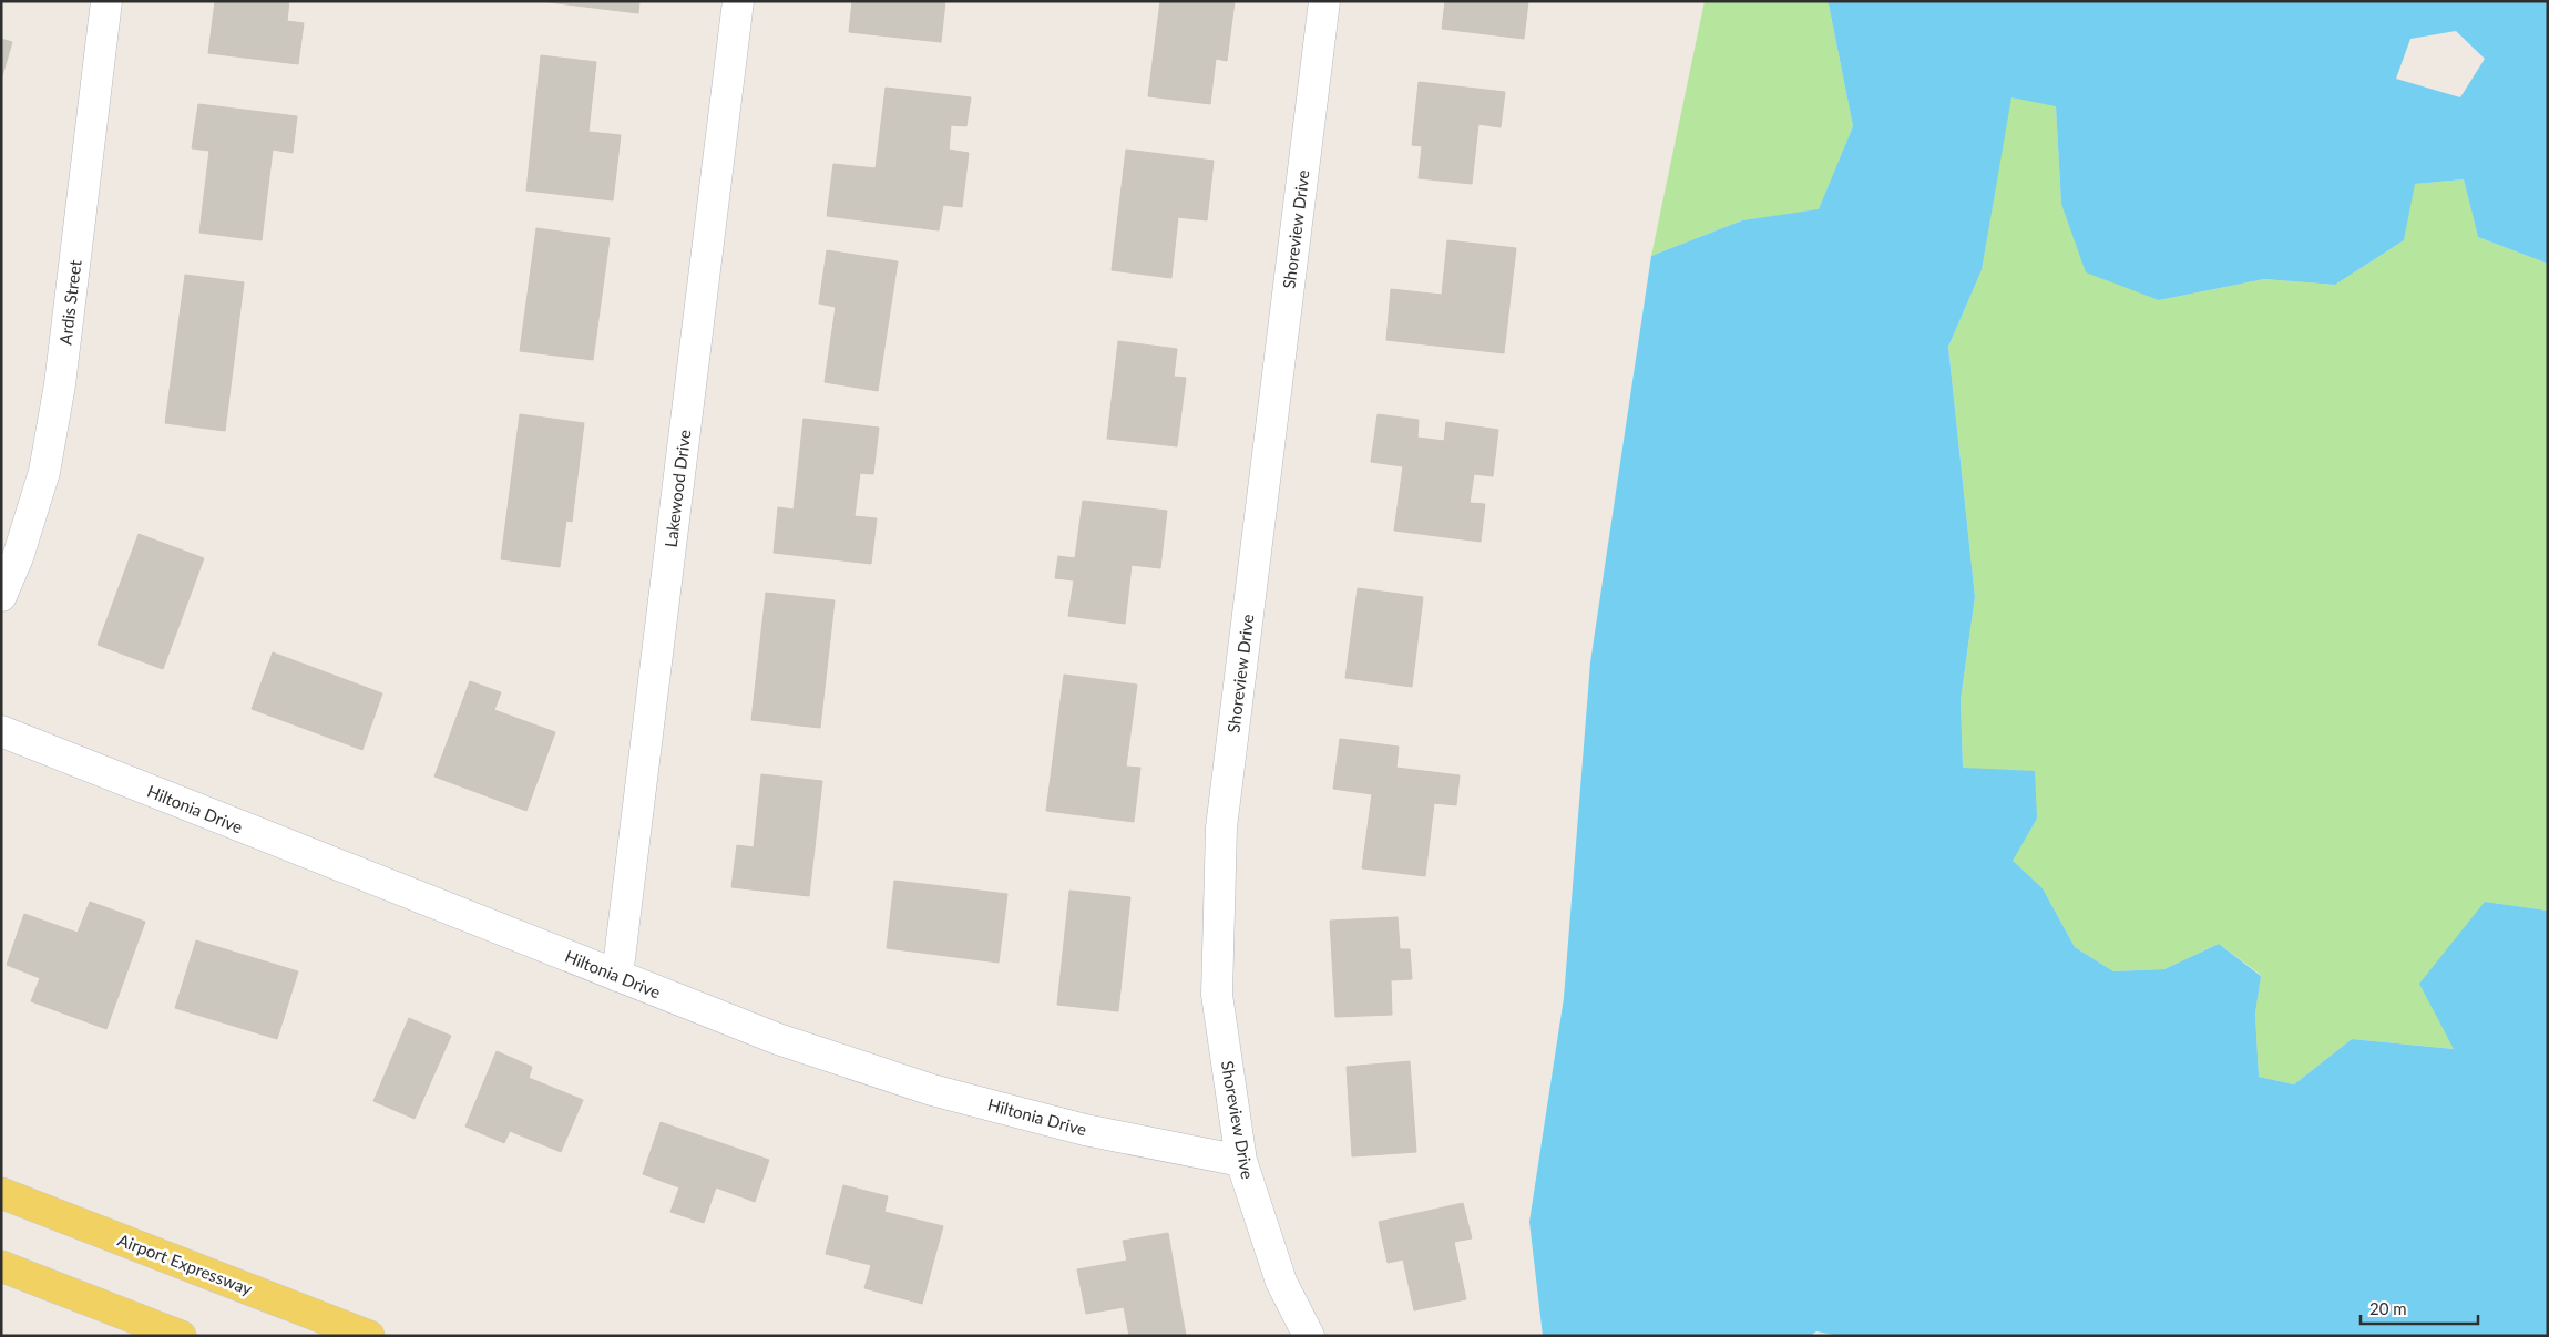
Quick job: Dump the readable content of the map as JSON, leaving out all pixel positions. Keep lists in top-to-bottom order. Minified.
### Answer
{"streets":{"main road":["Airport Expressway"],"street":["Shoreview Drive","Ardis Street","Lakewood Drive","Hiltonia Drive"]},"crossings":[["Shoreview Drive","Hiltonia Drive"],["Lakewood Drive","Hiltonia Drive"]],"scale_bar":"20 m"}
